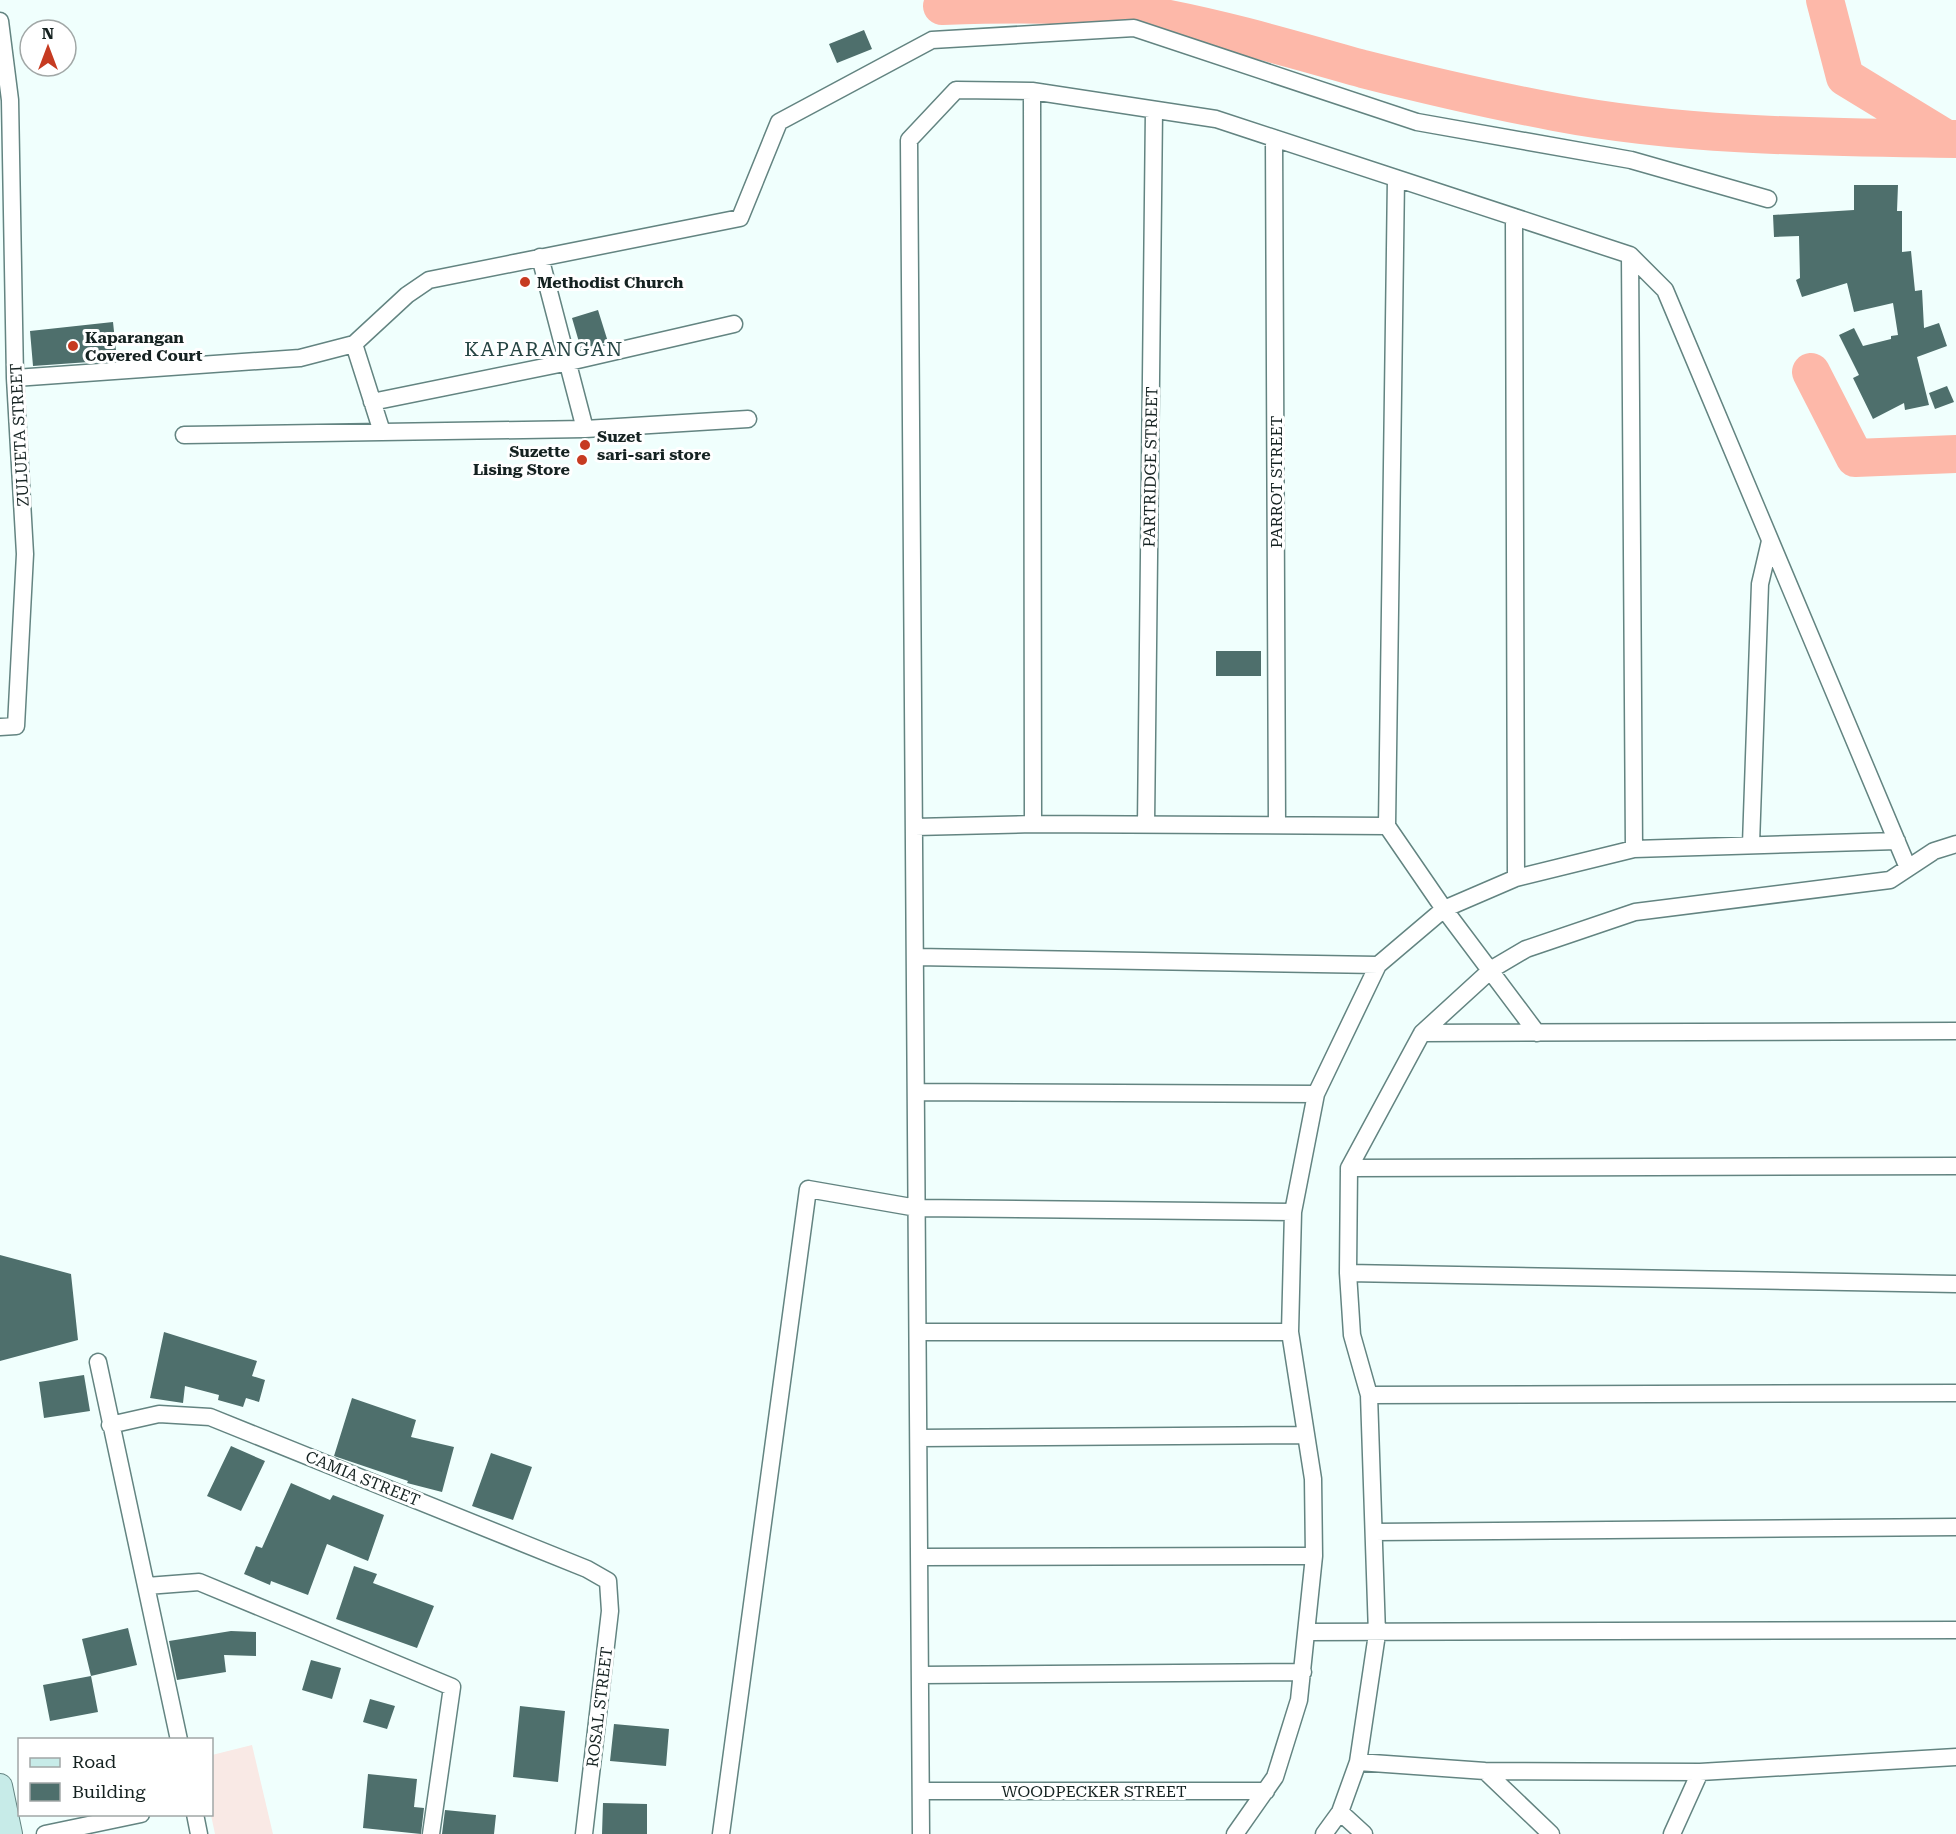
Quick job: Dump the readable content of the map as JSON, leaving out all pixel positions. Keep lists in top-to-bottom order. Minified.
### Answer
{"streets":{"street":["ZULUETA STREET","PARTRIDGE STREET","PARROT STREET","CAMIA STREET","ROSAL STREET","WOODPECKER STREET"]},"crossings":[["CAMIA STREET","ROSAL STREET"]],"districts":["KAPARANGAN"],"places":["Methodist Church","Kaparangan Covered Court","Suzet sari-sari store","Suzette Lising Store"],"legend":["Road","Building"],"north":"top"}
